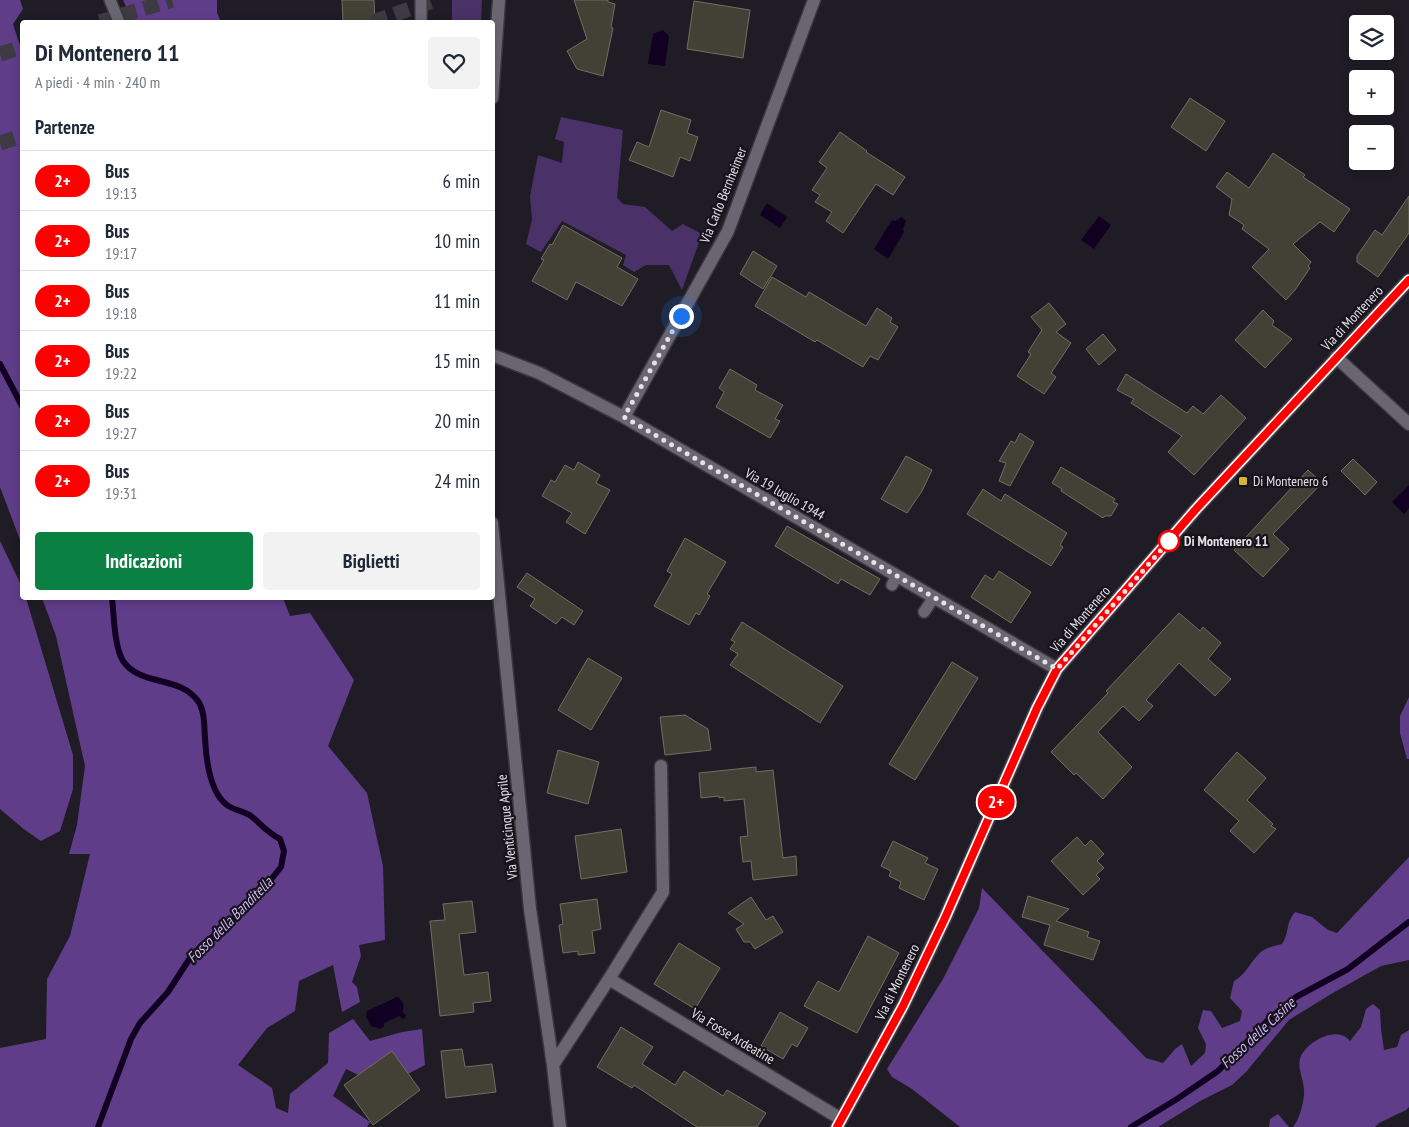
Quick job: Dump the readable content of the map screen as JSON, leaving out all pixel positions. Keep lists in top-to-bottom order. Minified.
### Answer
{"streets":{"street":["Via Carlo Bernheimer","Via di Montenero","Via 19 luglio 1944","Via Venticinque Aprile","Via Fosse Ardeatine"]},"crossings":[["Via Carlo Bernheimer","Via 19 luglio 1944"],["Via di Montenero","Via 19 luglio 1944"],["Via di Montenero","Via Fosse Ardeatine"]],"water":["Fosso della Banditella","Fosso delle Casine"],"places":{"transit":["Di Montenero 6"],"other":["Di Montenero 11"]},"lines":["bus line 2+"],"page":{"on_map":"2+","map_buttons":["+","−"],"heading":[["Di Montenero 11","A piedi · 4 min · 240 m"],"Partenze"],"list":[{"mark":"2+","name":"Bus","note":"19:13","value":"6 min"},{"mark":"2+","name":"Bus","note":"19:17","value":"10 min"},{"mark":"2+","name":"Bus","note":"19:18","value":"11 min"},{"mark":"2+","name":"Bus","note":"19:22","value":"15 min"},{"mark":"2+","name":"Bus","note":"19:27","value":"20 min"},{"mark":"2+","name":"Bus","note":"19:31","value":"24 min"}],"buttons":["Indicazioni","Biglietti"]}}
